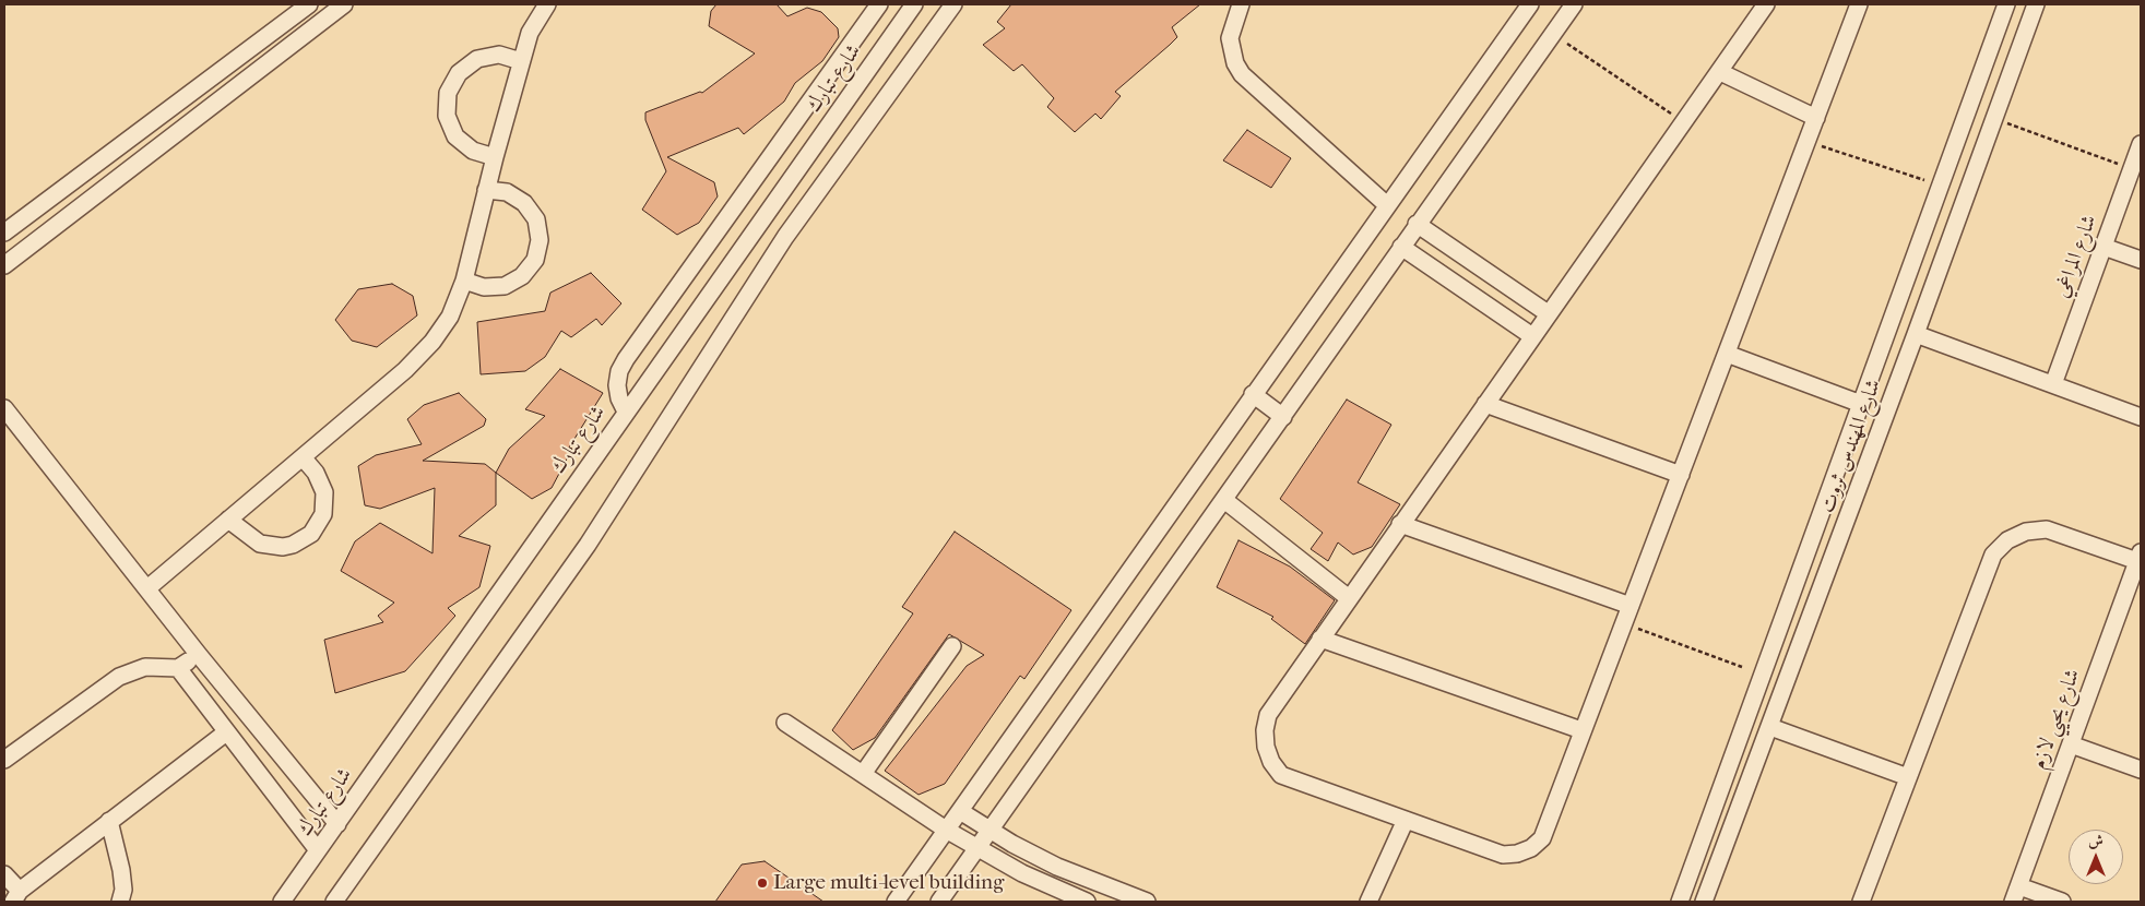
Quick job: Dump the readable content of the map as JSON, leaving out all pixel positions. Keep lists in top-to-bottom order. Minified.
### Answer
{"streets":{"street":["شارع تبارك","شارع المراغي","شارع المهندس ثروت","شارع يحيي لازم"]},"places":["Large multi-level building"],"north":"top"}
